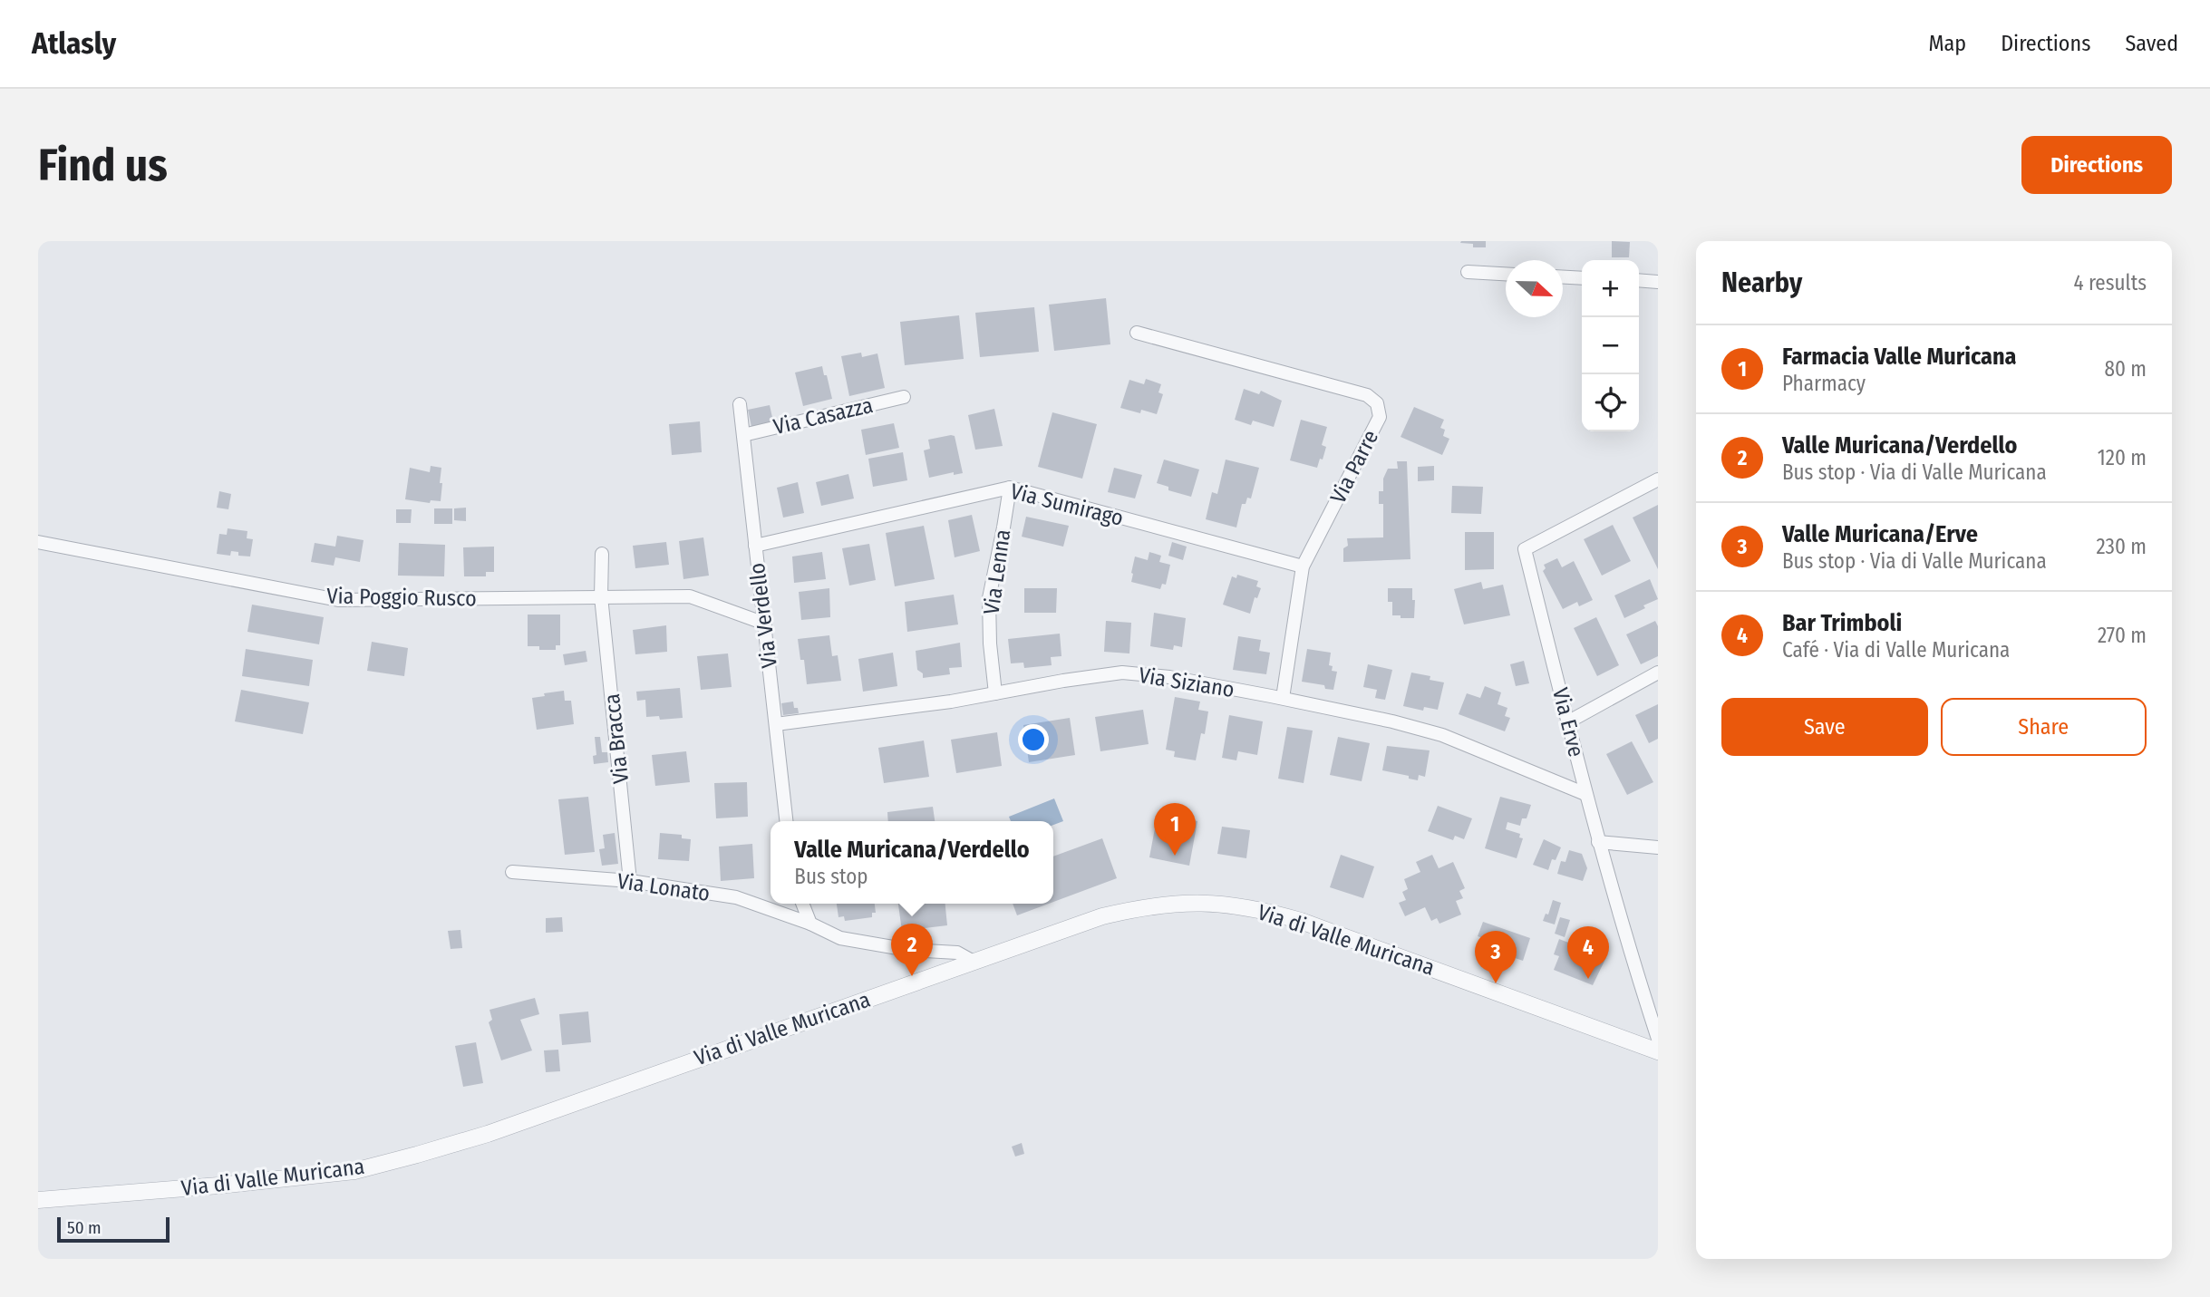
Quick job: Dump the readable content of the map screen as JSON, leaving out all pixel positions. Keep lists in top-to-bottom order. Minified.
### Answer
{"streets":{"street":["Via Casazza","Via Parre","Via Sumirago","Via Lenna","Via Poggio Rusco","Via Verdello","Via Siziano","Via Erve","Via Bracca","Via Lonato","Via di Valle Muricana"]},"crossings":[["Via Casazza","Via Verdello"],["Via Parre","Via Sumirago"],["Via Parre","Via Siziano"],["Via Sumirago","Via Lenna"],["Via Sumirago","Via Verdello"],["Via Lenna","Via Siziano"],["Via Poggio Rusco","Via Verdello"],["Via Poggio Rusco","Via Bracca"],["Via Verdello","Via Siziano"],["Via Siziano","Via Erve"],["Via Bracca","Via Lonato"]],"scale_bar":"50 m","north":"right","page":{"header":"Atlasly","nav":["Map","Directions","Saved"],"buttons":["Directions",["Save","Share"]],"title":"Find us","heading":["Nearby","4 results"],"map_buttons":["+","−"],"list":[{"mark":"1","name":"Farmacia Valle Muricana","note":"Pharmacy","value":"80 m"},{"mark":"2","name":"Valle Muricana/Verdello","note":"Bus stop · Via di Valle Muricana","value":"120 m"},{"mark":"3","name":"Valle Muricana/Erve","note":"Bus stop · Via di Valle Muricana","value":"230 m"},{"mark":"4","name":"Bar Trimboli","note":"Café · Via di Valle Muricana","value":"270 m"}],"pins":["1","2","4","3"],"popup":["Valle Muricana/Verdello","Bus stop"],"scale":"50 m"}}
